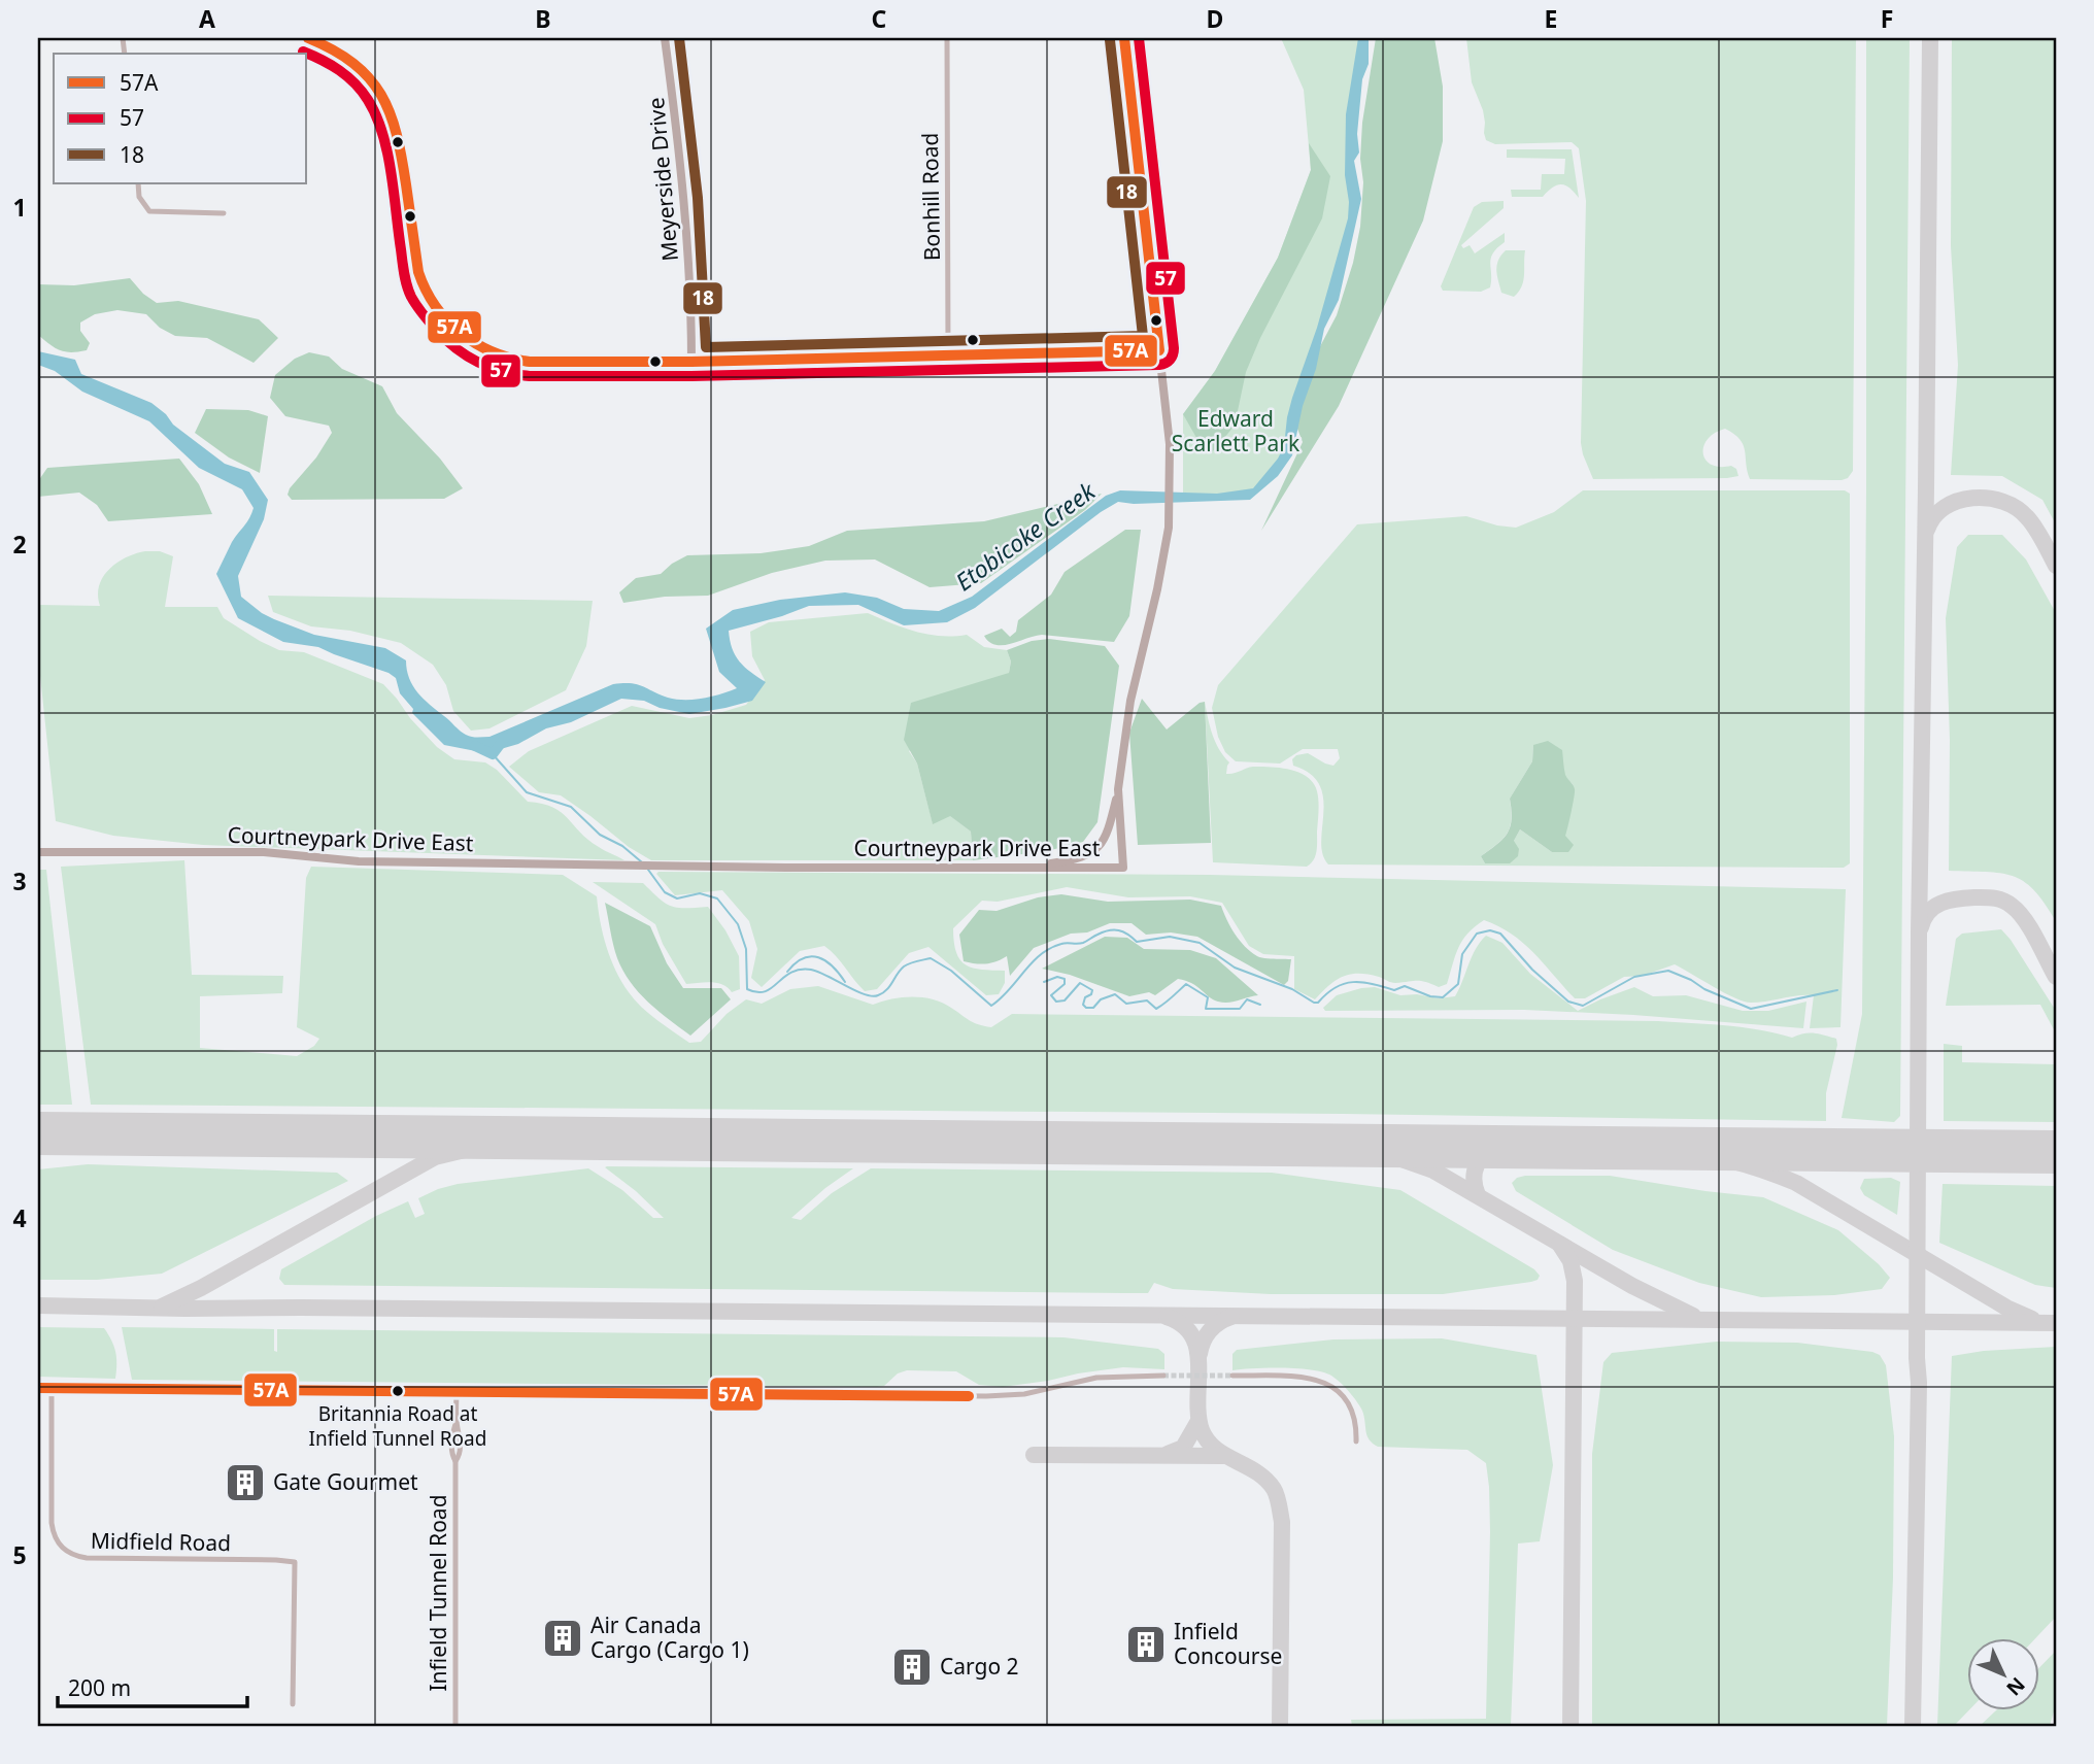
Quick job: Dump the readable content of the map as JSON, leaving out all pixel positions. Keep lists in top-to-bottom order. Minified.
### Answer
{"streets":{"street":["Meyerside Drive","Bonhill Road","Courtneypark Drive East","Midfield Road","Infield Tunnel Road"]},"water":["Etobicoke Creek"],"parks":["Edward Scarlett Park"],"places":{"other":["Britannia Road at Infield Tunnel Road"],"building":["Gate Gourmet","Air Canada Cargo (Cargo 1)","Infield Concourse","Cargo 2"]},"lines":["transit line 57A","transit line 57","transit line 18"],"legend":["57A","57","18"],"scale_bar":"200 m","north":"bottom right","grid":{"columns":["A","B","C","D","E","F"],"rows":["1","2","3","4","5"]}}
